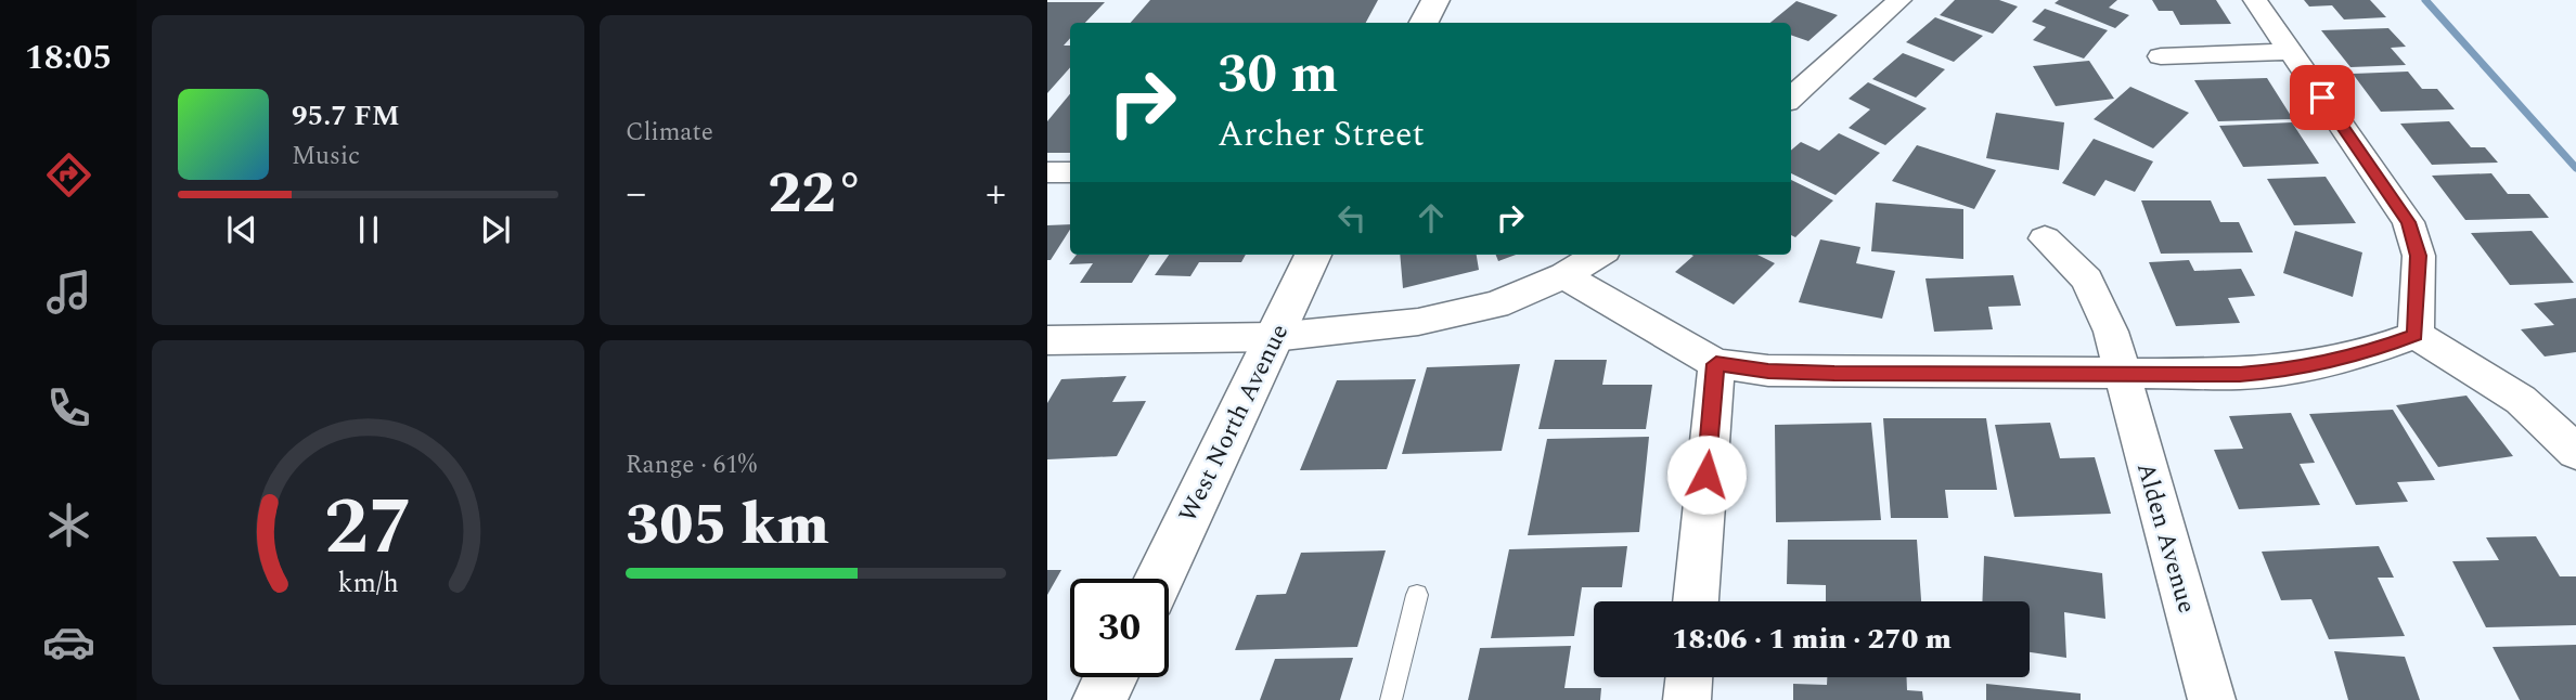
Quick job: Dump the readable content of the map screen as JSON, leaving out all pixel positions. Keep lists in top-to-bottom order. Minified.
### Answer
{"streets":{"street":["West North Avenue","Alden Avenue"]},"page":{"tabs":"18:05","tile":["Climate",["Range · 61%","305 km"]],"turn":["30 m","Archer Street"],"song":["95.7 FM","Music"],"heat":["−","22°","+"],"limit":"30","trip":"18:06 · 1 min · 270 m","gauge":["27","km/h"]}}
